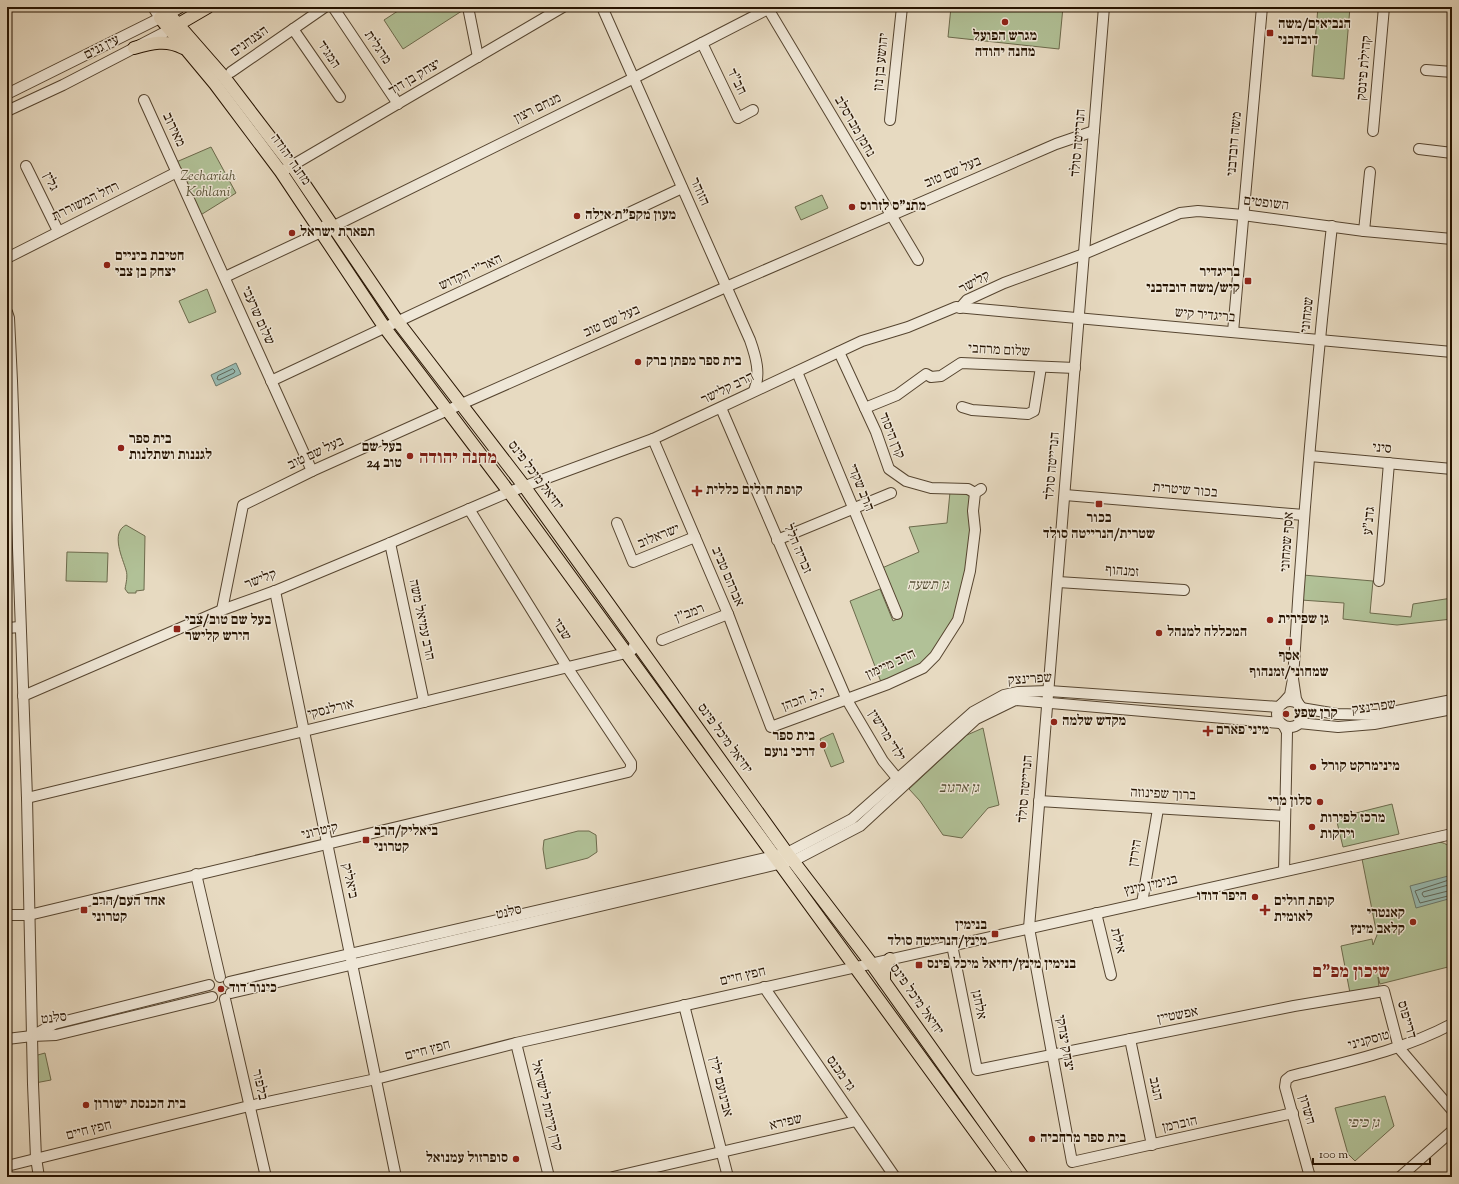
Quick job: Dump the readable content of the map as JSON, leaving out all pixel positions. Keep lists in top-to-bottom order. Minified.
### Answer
{"streets":{"main road":["עין גנים","מחנה יהודה","יחיאל מיכל פינס"],"street":["הצנחנים","מרגלית","המגיד","יהושע בן נון","קהילת פינסק","יצחק בן דוד","חב\"ד","מנחם רצון","נחמן מברסלב","מאירוב","הנרייטה סולד","משה דובדבני","בעל שם טוב","גלין","הזוהר","רחל המשוררת","השופטים","האר\"י הקדוש","קלישר","שמחוני","שלום שרעבי","בריגדיר קיש","שלום מרחבי","הרב קלישר","קרן היסוד","סיני","הרב שקדי","בכור שיטרית","גדנ\"ע","ישראלוב","אסף שמחוני","זכריה הלל","זמנהוף","אברהם טביב","רמב\"ן","הרב עמיאל משה","שבזי","הרב מיימון","שפרינצק","י.ל. הכהן","אורלנסקי","ילדי מרישין","ברוך שפינוזה","קיטרוני","הירדן","ביאליק","בנימין מינץ","סלנט","אילת","חפץ חיים","אלחנן","אפשטיין","דרייפוס","טוסקניני","יצחק יצחקי","גד מכנס","בלפור","אבינועם ילין","הנגב","קרן קיימת לישראל","השרון","שפירא","הוברמן"]},"crossings":[["הצנחנים","המגיד"],["עין גנים","מחנה יהודה"],["מרגלית","יצחק בן דוד"],["יצחק בן דוד","מחנה יהודה"],["חב\"ד","מנחם רצון"],["מנחם רצון","נחמן מברסלב"],["מנחם רצון","מחנה יהודה"],["מנחם רצון","הזוהר"],["מנחם רצון","שלום שרעבי"],["נחמן מברסלב","בעל שם טוב"],["מאירוב","רחל המשוררת"],["מאירוב","שלום שרעבי"],["הנרייטה סולד","בעל שם טוב"],["הנרייטה סולד","השופטים"],["הנרייטה סולד","בריגדיר קיש"],["הנרייטה סולד","שלום מרחבי"],["הנרייטה סולד","בכור שיטרית"],["הנרייטה סולד","זמנהוף"],["הנרייטה סולד","שפרינצק"],["הנרייטה סולד","ברוך שפינוזה"],["הנרייטה סולד","בנימין מינץ"],["הנרייטה סולד","יצחק יצחקי"],["משה דובדבני","השופטים"],["משה דובדבני","בריגדיר קיש"],["מחנה יהודה","האר\"י הקדוש"],["מחנה יהודה","יחיאל מיכל פינס"],["בעל שם טוב","הזוהר"],["בעל שם טוב","קלישר"],["בעל שם טוב","שלום שרעבי"],["בעל שם טוב","יחיאל מיכל פינס"],["גלין","רחל המשוררת"],["הזוהר","האר\"י הקדוש"],["הזוהר","הרב קלישר"],["רחל המשוררת","שלום שרעבי"],["השופטים","קלישר"],["השופטים","שמחוני"],["האר\"י הקדוש","שלום שרעבי"],["האר\"י הקדוש","יחיאל מיכל פינס"],["קלישר","בריגדיר קיש"],["קלישר","הרב קלישר"],["קלישר","יחיאל מיכל פינס"],["קלישר","הרב עמיאל משה"],["קלישר","שבזי"],["קלישר","ביאליק"],["שמחוני","בריגדיר קיש"],["שמחוני","אסף שמחוני"],["בריגדיר קיש","הרב קלישר"],["שלום מרחבי","קרן היסוד"],["הרב קלישר","קרן היסוד"],["הרב קלישר","יחיאל מיכל פינס"],["הרב קלישר","הרב שקדי"],["הרב קלישר","זכריה הלל"],["הרב קלישר","אברהם טביב"],["קרן היסוד","הרב מיימון"],["סיני","גדנ\"ע"],["סיני","אסף שמחוני"],["יחיאל מיכל פינס","שפרינצק"],["יחיאל מיכל פינס","אורלנסקי"],["יחיאל מיכל פינס","בנימין מינץ"],["יחיאל מיכל פינס","סלנט"],["יחיאל מיכל פינס","חפץ חיים"],["בכור שיטרית","אסף שמחוני"],["ישראלוב","אברהם טביב"],["אסף שמחוני","שפרינצק"],["זכריה הלל","הרב מיימון"],["זכריה הלל","י.ל. הכהן"],["זכריה הלל","ילדי מרישין"],["אברהם טביב","רמב\"ן"],["אברהם טביב","י.ל. הכהן"],["הרב עמיאל משה","אורלנסקי"],["שבזי","אורלנסקי"],["שבזי","קיטרוני"],["הרב מיימון","י.ל. הכהן"],["הרב מיימון","ילדי מרישין"],["שפרינצק","ילדי מרישין"],["שפרינצק","סלנט"],["י.ל. הכהן","ילדי מרישין"],["אורלנסקי","ביאליק"],["ברוך שפינוזה","הירדן"],["קיטרוני","ביאליק"],["קיטרוני","בלפור"],["הירדן","בנימין מינץ"],["ביאליק","סלנט"],["ביאליק","חפץ חיים"],["בנימין מינץ","אילת"],["בנימין מינץ","חפץ חיים"],["בנימין מינץ","אלחנן"],["בנימין מינץ","יצחק יצחקי"],["סלנט","בלפור"],["חפץ חיים","גד מכנס"],["חפץ חיים","בלפור"],["חפץ חיים","אבינועם ילין"],["חפץ חיים","קרן קיימת לישראל"],["אלחנן","אפשטיין"],["אפשטיין","דרייפוס"],["אפשטיין","יצחק יצחקי"],["אפשטיין","הנגב"],["דרייפוס","טוסקניני"],["טוסקניני","השרון"],["יצחק יצחקי","הוברמן"],["גד מכנס","שפירא"],["אבינועם ילין","שפירא"],["הנגב","הוברמן"],["השרון","הוברמן"]],"districts":["מחנה יהודה","שיכון מפ\"ם"],"parks":["Zechariah Kohlani","גן תשעה","גן ארגוב","גן כיפי"],"places":{"other":["מגרש הפועל מחנה יהודה","מתנ\"ס לזרוס","מעון מקפ\"ת אילה","תפארת ישראל","חטיבת ביניים יצחק בן צבי","בית ספר מפתן ברק","בית ספר לגננות ושתלנות","בעל שם טוב 24","גן שפירית","המכללה למנהל","קרן שפע","מקדש שלמה","בית ספר דרכי נועם","מינימרקט קורל","סלון מרי","מרכז לפירות וירקות","היפר דודו","קאנטרי קלאב מינץ","כינור דוד","בית הכנסת ישורון","בית ספר מרחביה","סופרזול עמנואל"],"transit":["הנביאים/משה דובדבני","בריגדיר קיש/משה דובדבני","בכור שטרית/הנרייטה סולד","בעל שם טוב/צבי הירש קלישר","אסף שמחוני/זמנהוף","ביאליק/הרב קטרוני","אחד העם/הרב קטרוני","בנימין מינץ/הנרייטה סולד","בנימין מינץ/יחיאל מיכל פינס"],"health":["קופת חולים כללית","מיני פארם","קופת חולים לאומית"]},"scale_bar":"100 m"}
